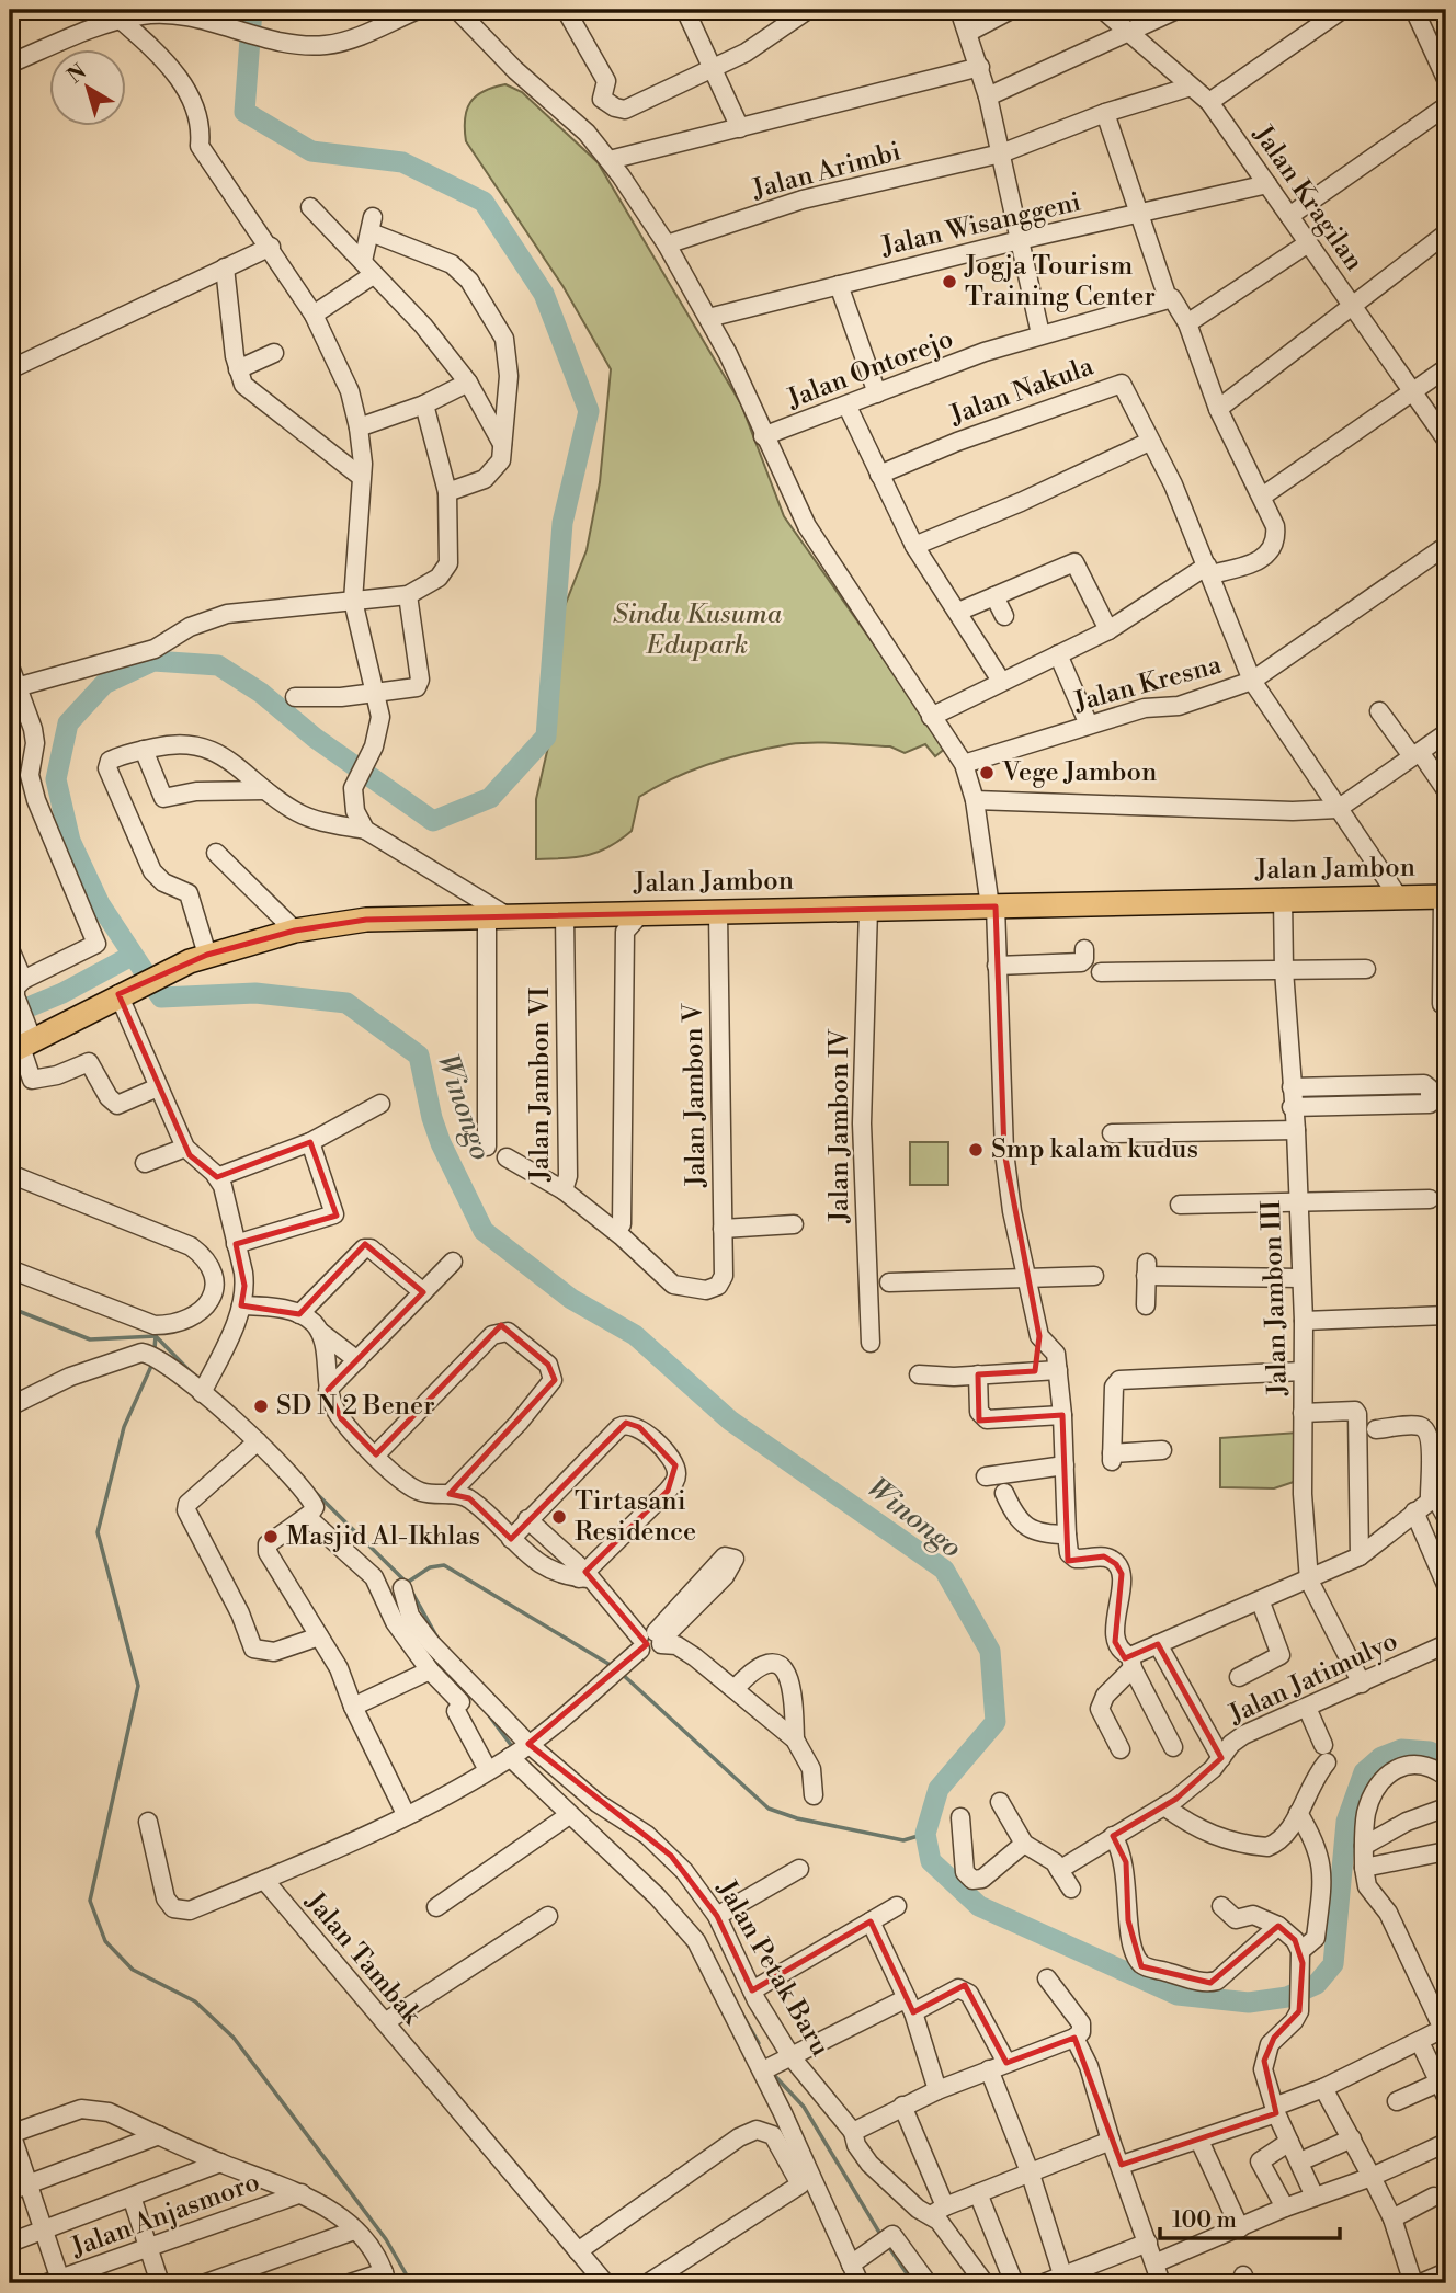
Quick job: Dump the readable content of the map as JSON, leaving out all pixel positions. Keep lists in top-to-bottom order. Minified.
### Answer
{"streets":{"main road":["Jalan Jambon"],"street":["Jalan Arimbi","Jalan Kragilan","Jalan Wisanggeni","Jalan Ontorejo","Jalan Nakula","Jalan Kresna","Jalan Jambon VI","Jalan Jambon V","Jalan Jambon IV","Jalan Jambon III","Jalan Jatimulyo","Jalan Tambak","Jalan Petak Baru","Jalan Anjasmoro"]},"crossings":[["Jalan Arimbi","Jalan Kragilan"],["Jalan Kragilan","Jalan Wisanggeni"],["Jalan Jambon","Jalan Jambon VI"],["Jalan Jambon","Jalan Jambon V"],["Jalan Jambon","Jalan Jambon IV"],["Jalan Jambon","Jalan Jambon III"],["Jalan Jambon VI","Jalan Jambon V"],["Jalan Jambon III","Jalan Jatimulyo"],["Jalan Tambak","Jalan Petak Baru"]],"water":["Winongo"],"parks":["Sindu Kusuma Edupark"],"places":["Jogja Tourism Training Center","Vege Jambon","Smp kalam kudus","SD N 2 Bener","Tirtasani Residence","Masjid Al-Ikhlas"],"scale_bar":"100 m","north":"top left"}
